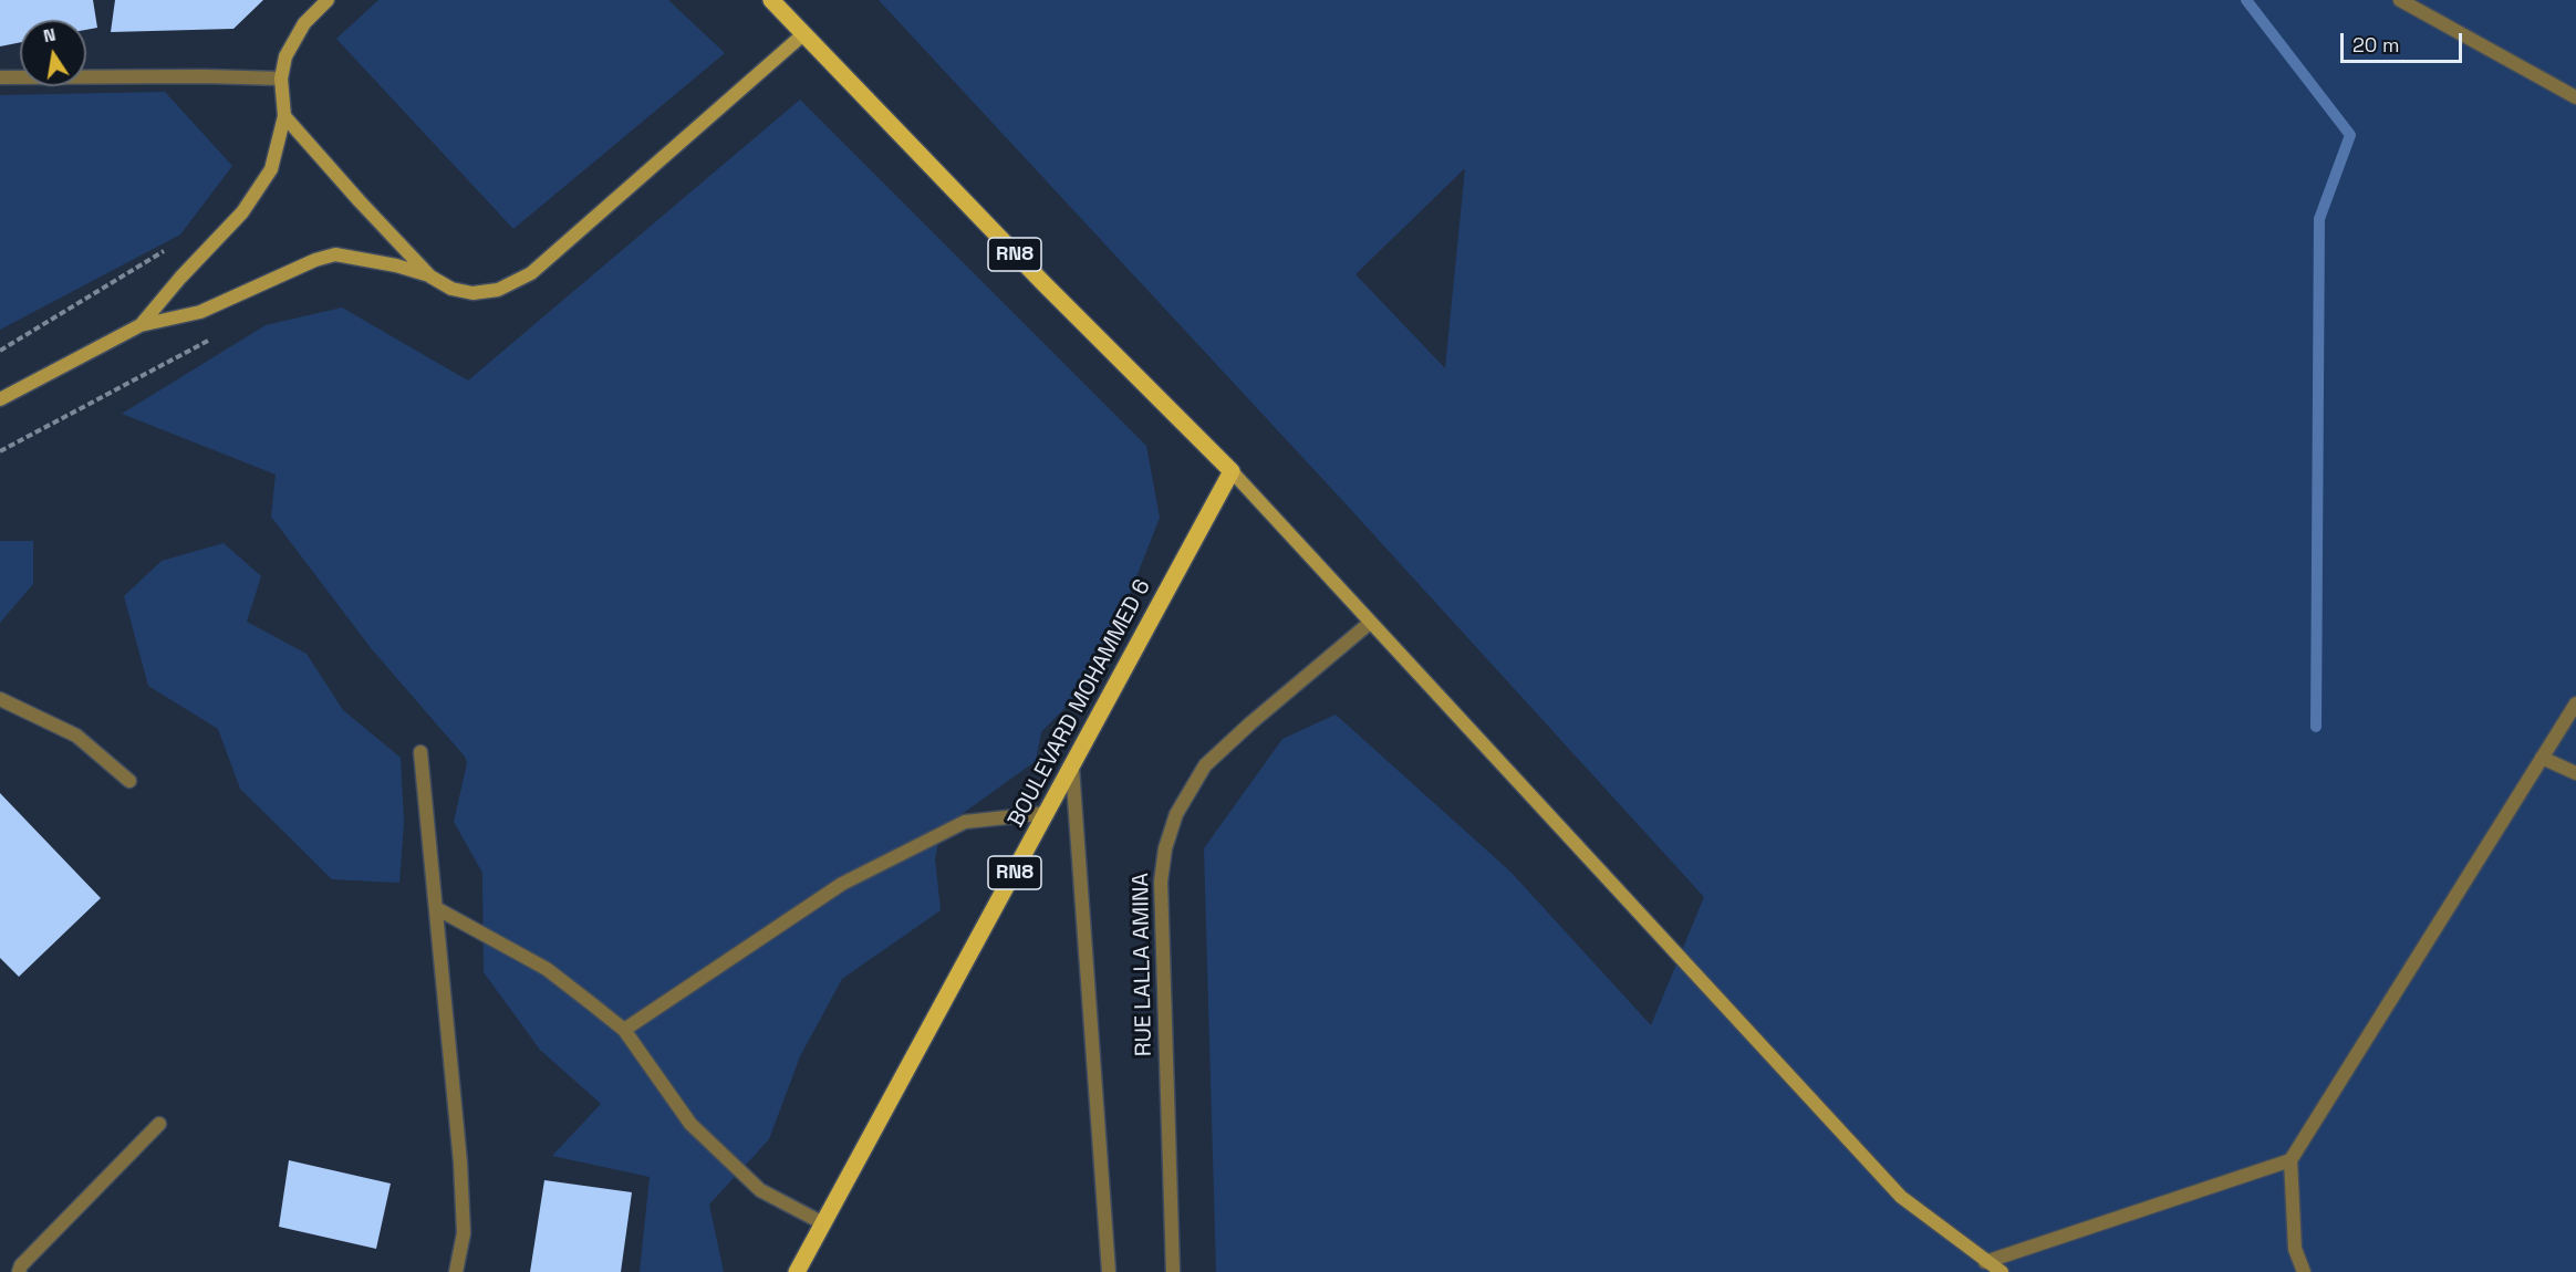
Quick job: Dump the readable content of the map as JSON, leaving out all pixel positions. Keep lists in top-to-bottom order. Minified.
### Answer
{"streets":{"main road":["RN8","BOULEVARD MOHAMMED 6"],"street":["RUE LALLA AMINA"]},"crossings":[["RN8","BOULEVARD MOHAMMED 6"]],"scale_bar":"20 m","north":"top"}
